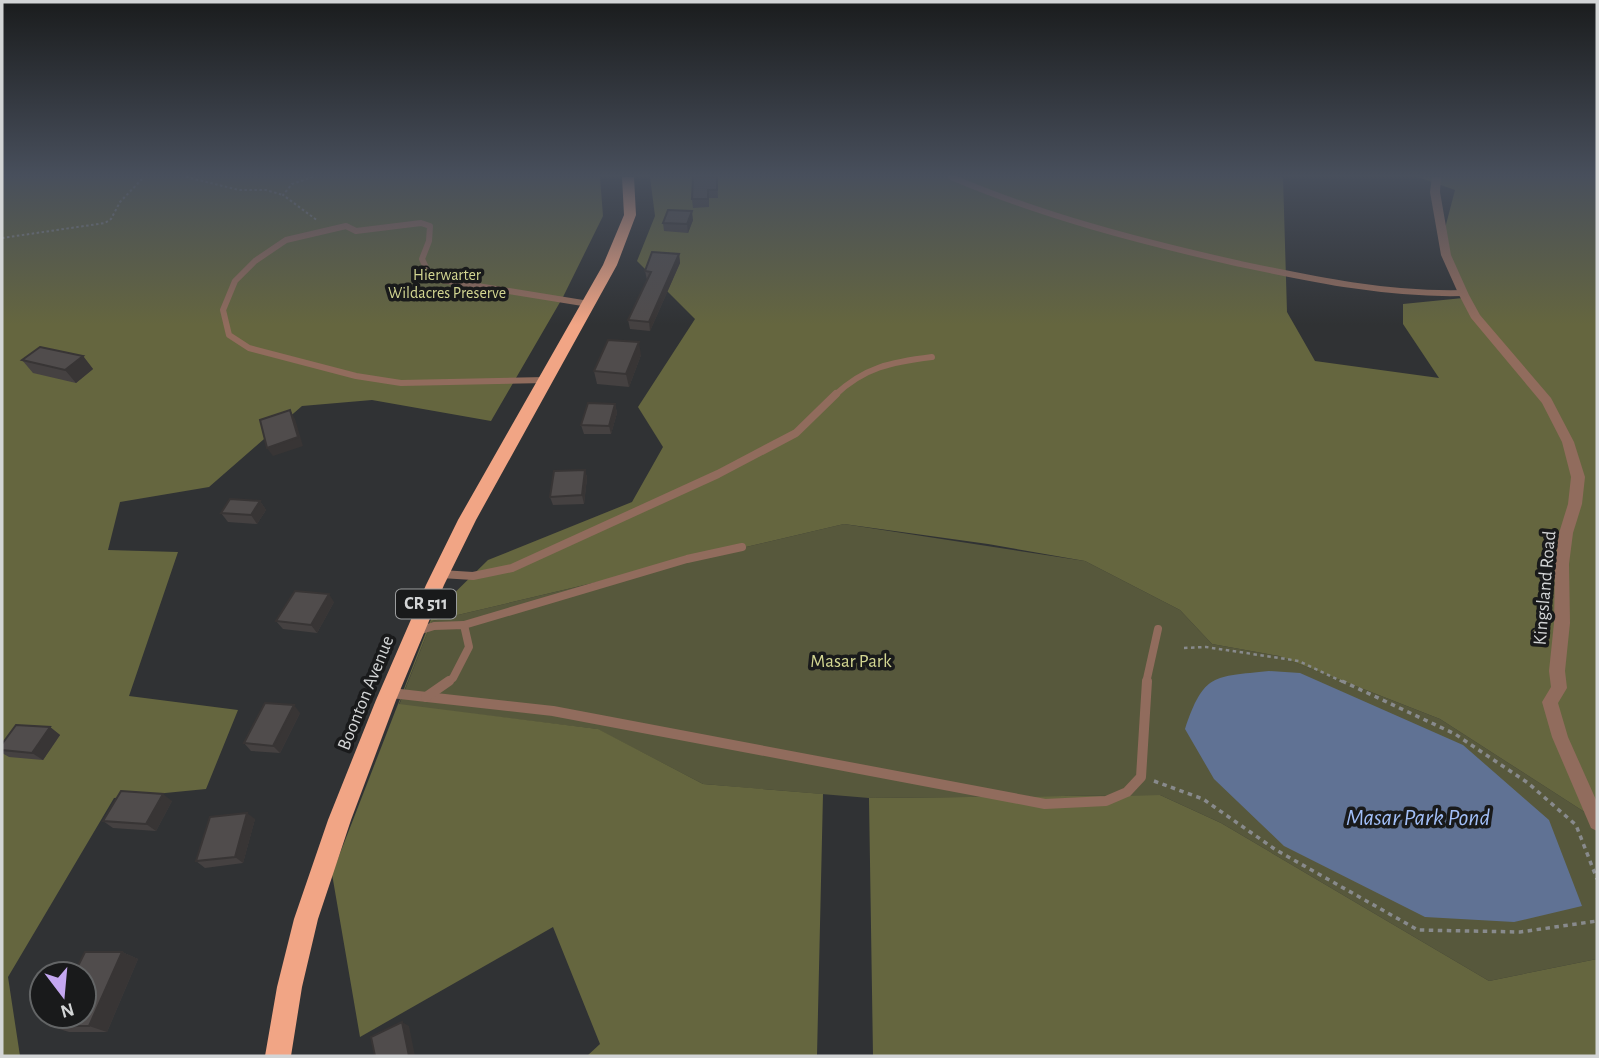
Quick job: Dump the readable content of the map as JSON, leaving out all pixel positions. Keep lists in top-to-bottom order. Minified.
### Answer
{"streets":{"main road":["CR 511","Boonton Avenue"],"street":["Kingsland Road"]},"water":["Masar Park Pond"],"parks":["Hierwarter Wildacres Preserve","Masar Park"],"north":"bottom"}
